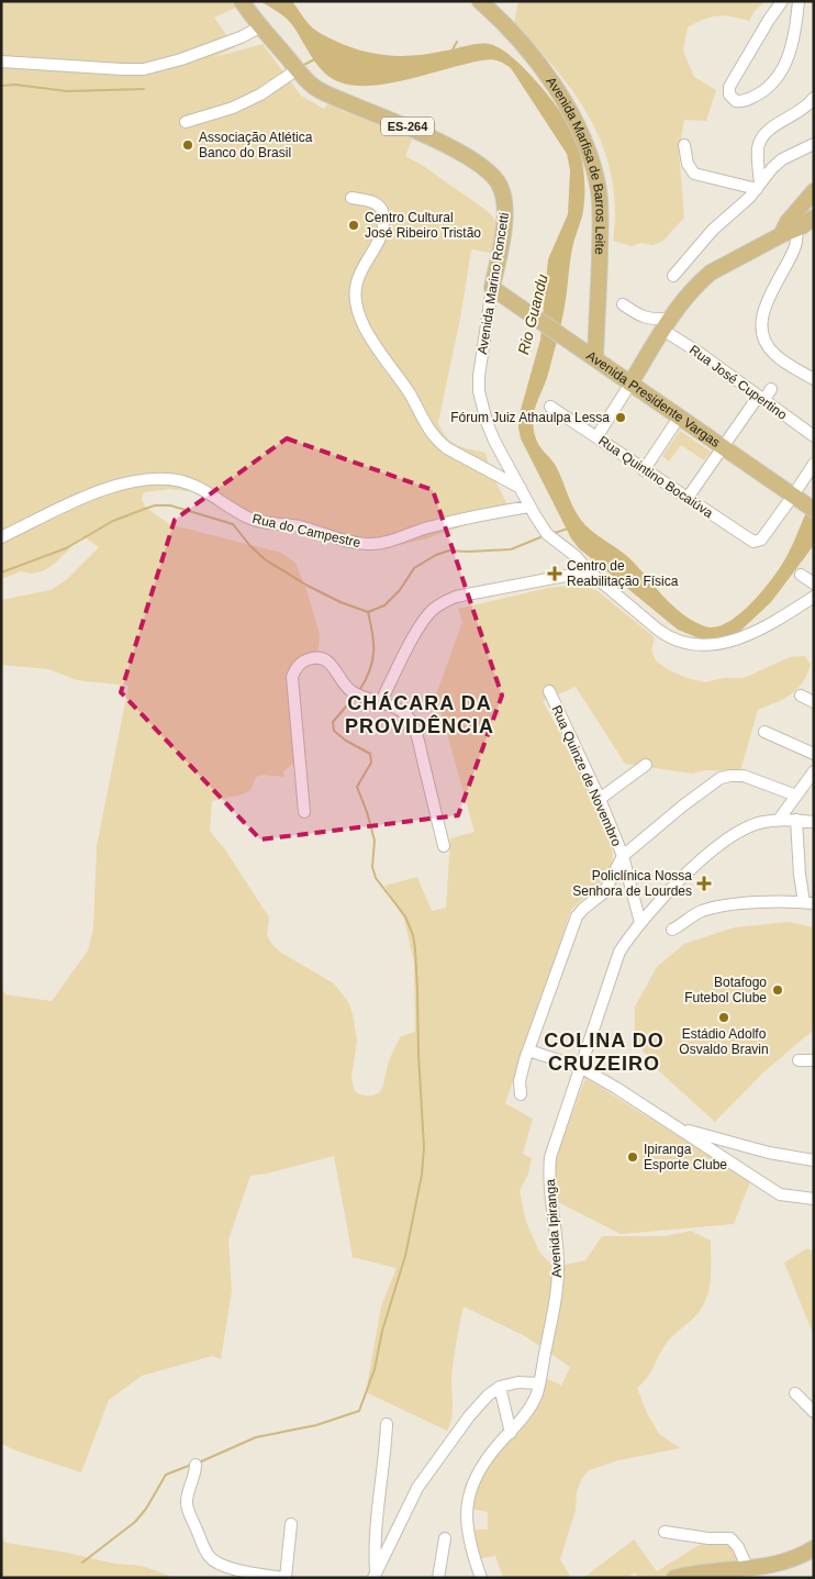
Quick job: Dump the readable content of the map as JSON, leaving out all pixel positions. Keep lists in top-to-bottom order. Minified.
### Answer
{"streets":{"main road":["ES-264","Avenida Marfisa de Barros Leite","Avenida Marino Roncetti","Avenida Presidente Vargas"],"street":["Rua José Cupertino","Rua Quintino Bocaiúva","Rua do Campestre","Rua Quinze de Novembro","Avenida Ipiranga"]},"crossings":[["Avenida Marfisa de Barros Leite","Avenida Presidente Vargas"],["Avenida Marino Roncetti","Avenida Presidente Vargas"],["Avenida Marino Roncetti","Rua do Campestre"],["Avenida Presidente Vargas","Rua Quintino Bocaiúva"],["Rua Quinze de Novembro","Avenida Ipiranga"]],"districts":["CHÁCARA DA PROVIDÊNCIA","COLINA DO CRUZEIRO"],"water":["Rio Guandu"],"places":{"other":["Associação Atlética Banco do Brasil","Centro Cultural José Ribeiro Tristão","Fórum Juiz Athaulpa Lessa","Botafogo Futebol Clube","Estádio Adolfo Osvaldo Bravin","Ipiranga Esporte Clube"],"health":["Centro de Reabilitação Física","Policlínica Nossa Senhora de Lourdes"]}}
